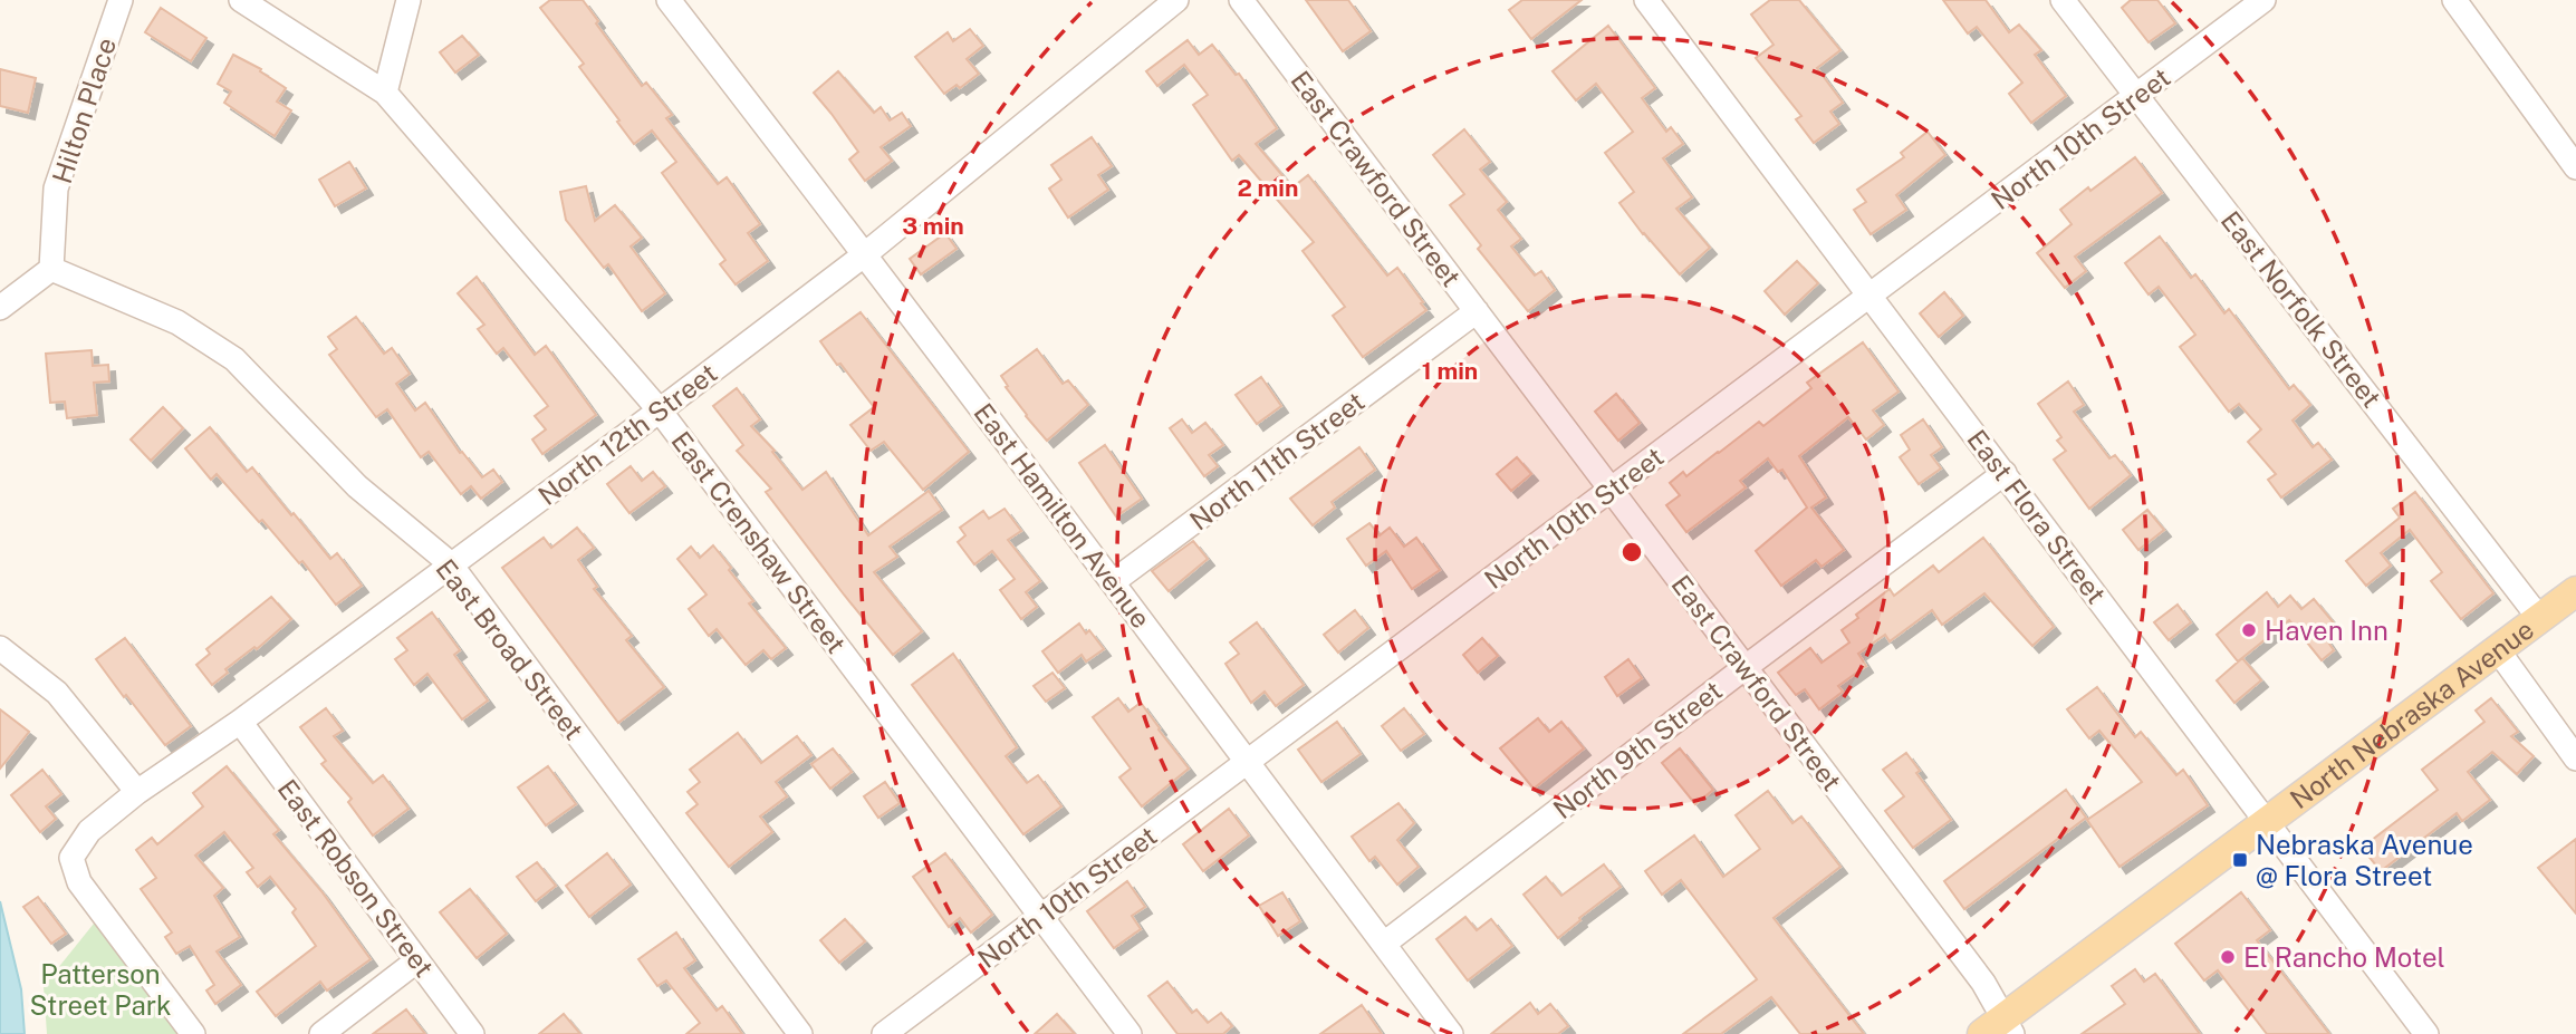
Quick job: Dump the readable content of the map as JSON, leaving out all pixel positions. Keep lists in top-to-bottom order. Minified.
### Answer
{"streets":{"main road":["North Nebraska Avenue"],"street":["Hilton Place","North 10th Street","East Crawford Street","East Norfolk Street","North 12th Street","North 11th Street","East Hamilton Avenue","East Flora Street","East Crenshaw Street","East Broad Street","North 9th Street","East Robson Street"]},"crossings":[["Hilton Place","East Broad Street"],["North 10th Street","East Crawford Street"],["North 10th Street","East Norfolk Street"],["North 10th Street","East Hamilton Avenue"],["North 10th Street","East Flora Street"],["North 10th Street","East Crenshaw Street"],["East Crawford Street","North 11th Street"],["East Crawford Street","North Nebraska Avenue"],["East Crawford Street","North 9th Street"],["East Norfolk Street","North Nebraska Avenue"],["North 12th Street","East Hamilton Avenue"],["North 12th Street","East Crenshaw Street"],["North 12th Street","East Broad Street"],["North 12th Street","East Robson Street"],["North 11th Street","East Hamilton Avenue"],["East Hamilton Avenue","North 9th Street"],["East Flora Street","North Nebraska Avenue"],["East Flora Street","North 9th Street"]],"parks":["Patterson Street Park"],"places":{"other":["Haven Inn","El Rancho Motel"],"transit":["Nebraska Avenue @ Flora Street"]},"rings":["2 min","3 min","1 min"]}
